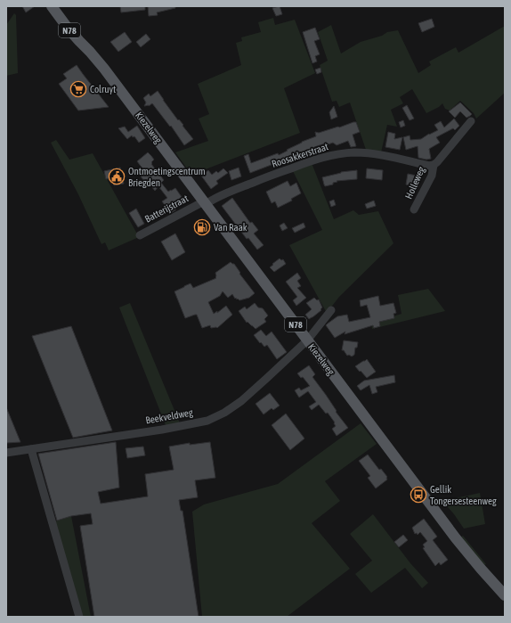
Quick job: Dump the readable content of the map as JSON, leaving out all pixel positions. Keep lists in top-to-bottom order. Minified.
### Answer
{"streets":{"main road":["N78","Kiezelweg"],"street":["Roosakkerstraat","Holleweg","Batterijstraat","Beekveldweg"]},"crossings":[["Kiezelweg","Roosakkerstraat"],["Kiezelweg","Batterijstraat"],["Kiezelweg","Beekveldweg"],["Roosakkerstraat","Holleweg"],["Roosakkerstraat","Batterijstraat"]],"places":{"supermarket":["Colruyt"],"public building":["Ontmoetingscentrum Briegden"],"fuel station":["Van Raak"],"bus stop":["Gellik Tongersesteenweg"]}}
